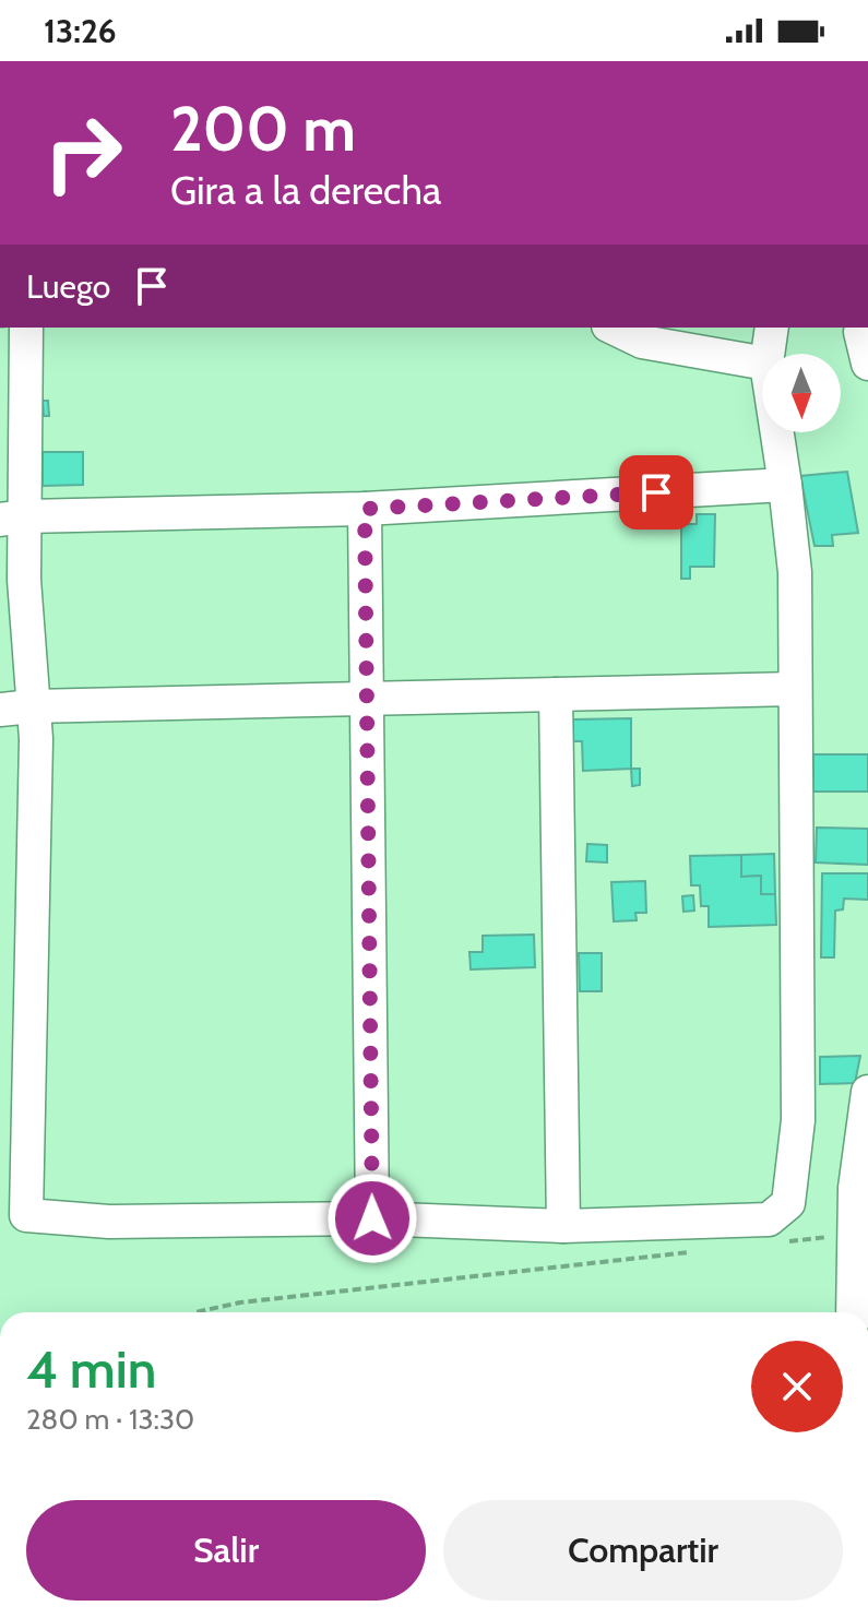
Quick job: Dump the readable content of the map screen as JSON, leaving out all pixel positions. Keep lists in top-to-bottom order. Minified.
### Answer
{"north":"bottom","page":{"status":"13:26","turn":["200 m","Gira a la derecha"],"then":"Luego","heading":["4 min","280 m · 13:30"],"buttons":["Salir","Compartir"]}}
